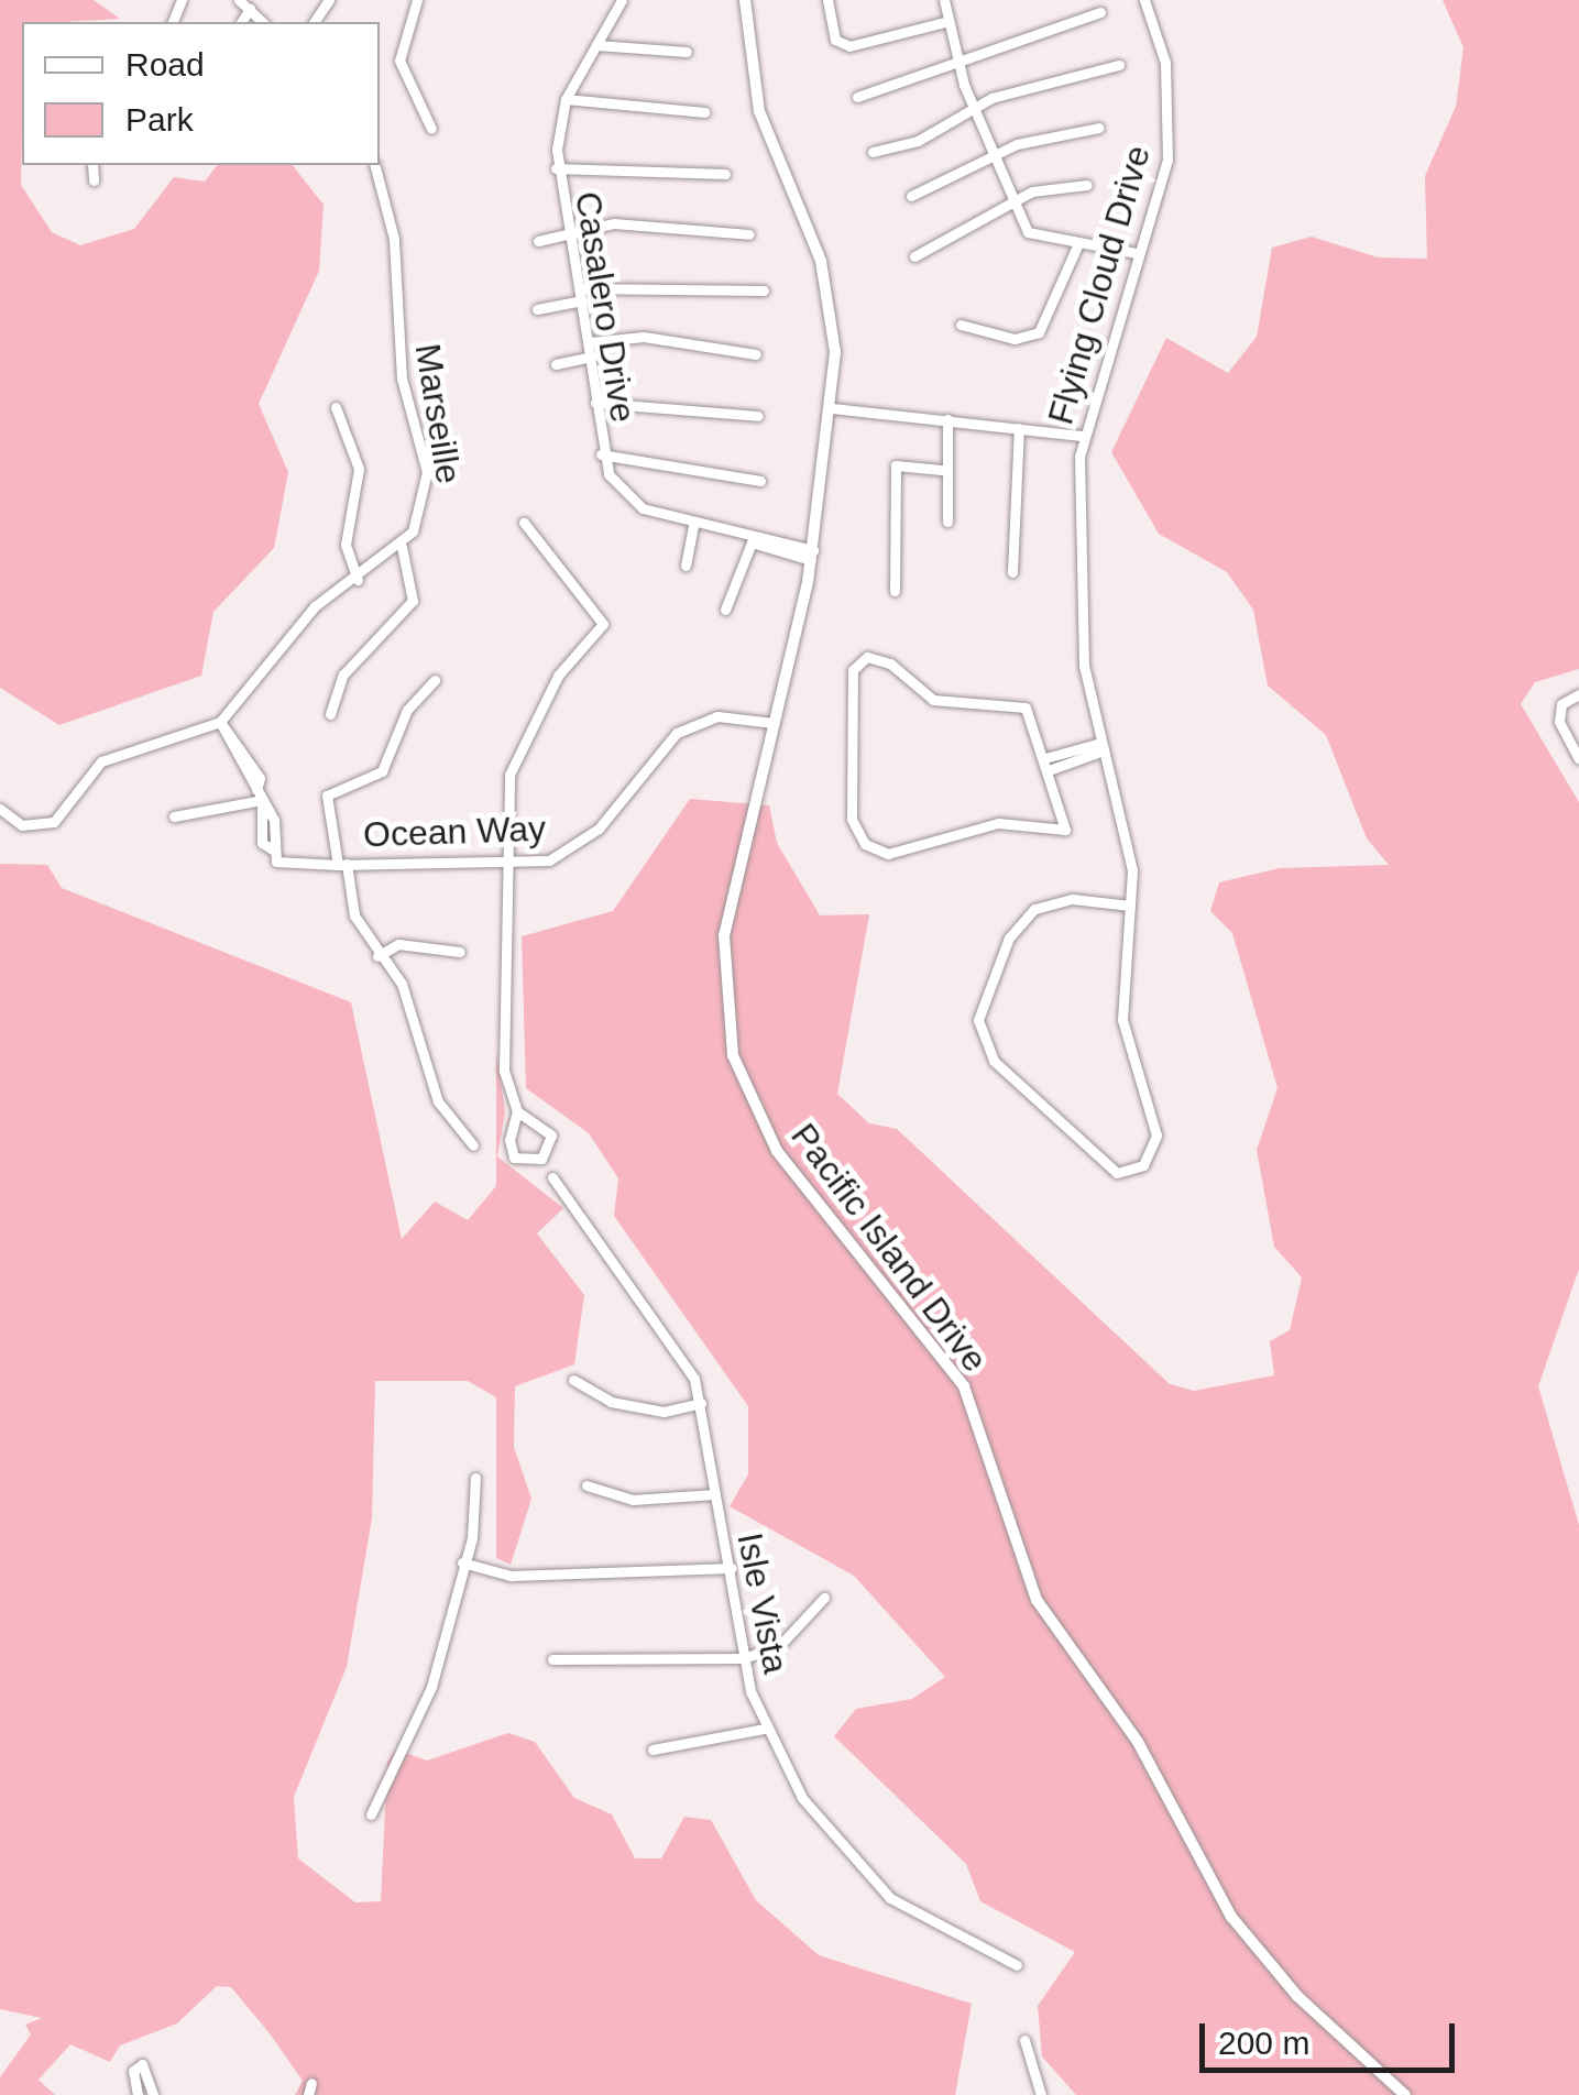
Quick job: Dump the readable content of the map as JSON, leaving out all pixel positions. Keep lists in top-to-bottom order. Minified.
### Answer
{"streets":{"main road":["Pacific Island Drive"],"street":["Flying Cloud Drive","Casalero Drive","Marseille","Ocean Way","Isle Vista"]},"crossings":[["Casalero Drive","Pacific Island Drive"],["Ocean Way","Pacific Island Drive"],["Ocean Way","Isle Vista"]],"legend":["Road","Park"],"scale_bar":"200 m"}
